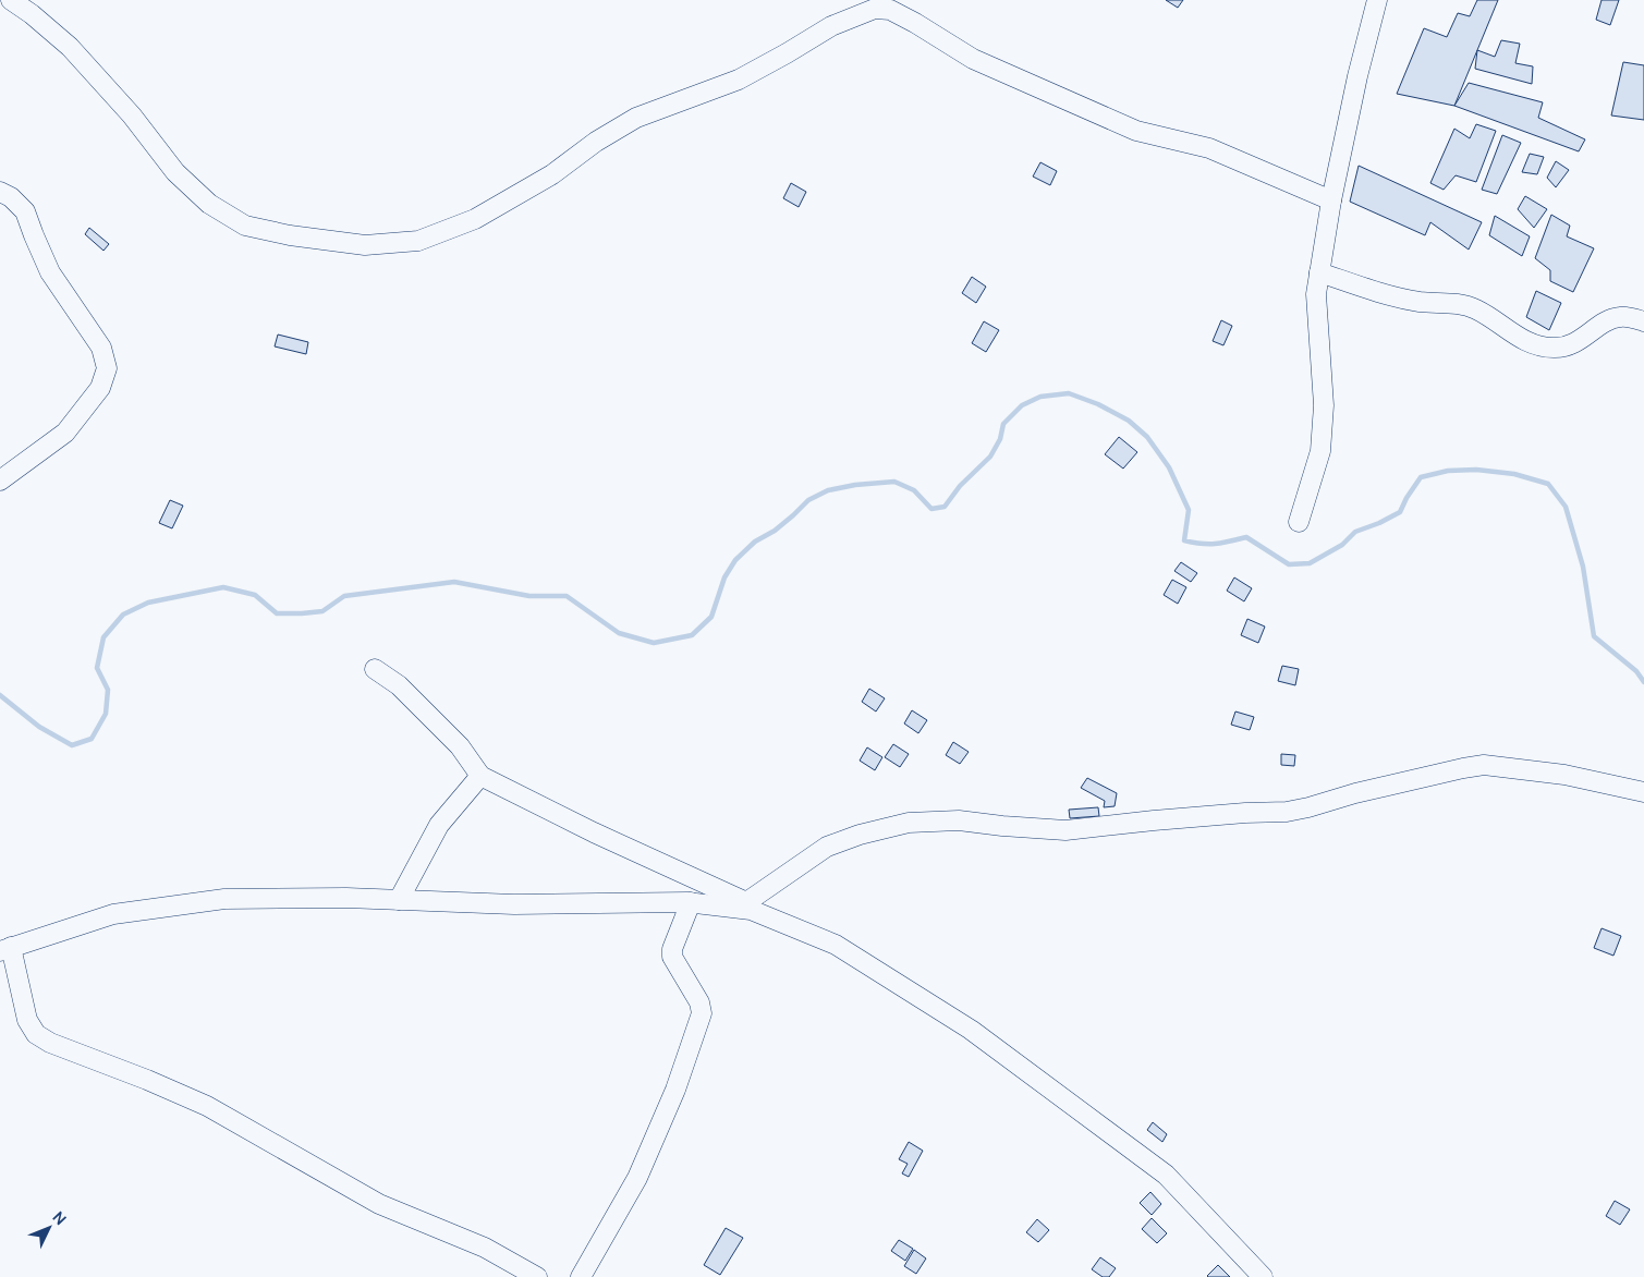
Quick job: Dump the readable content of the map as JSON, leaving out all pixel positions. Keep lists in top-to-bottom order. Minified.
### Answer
{"north":"top right"}
